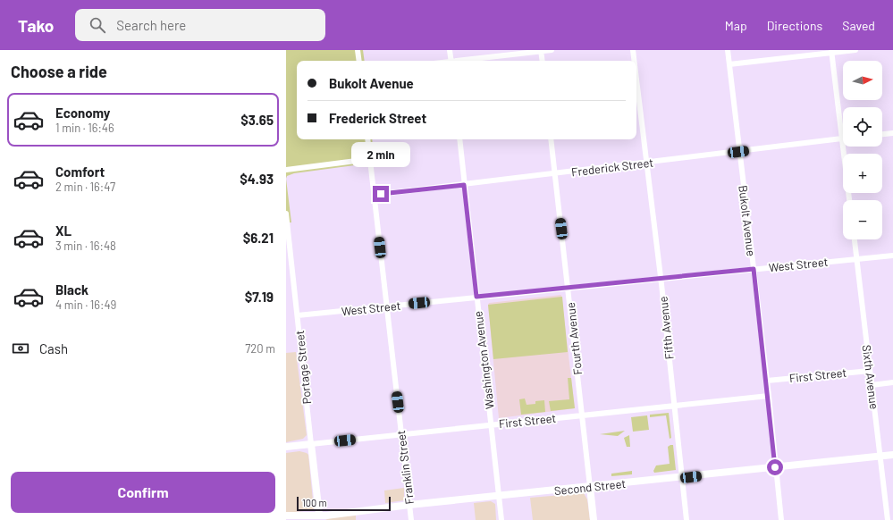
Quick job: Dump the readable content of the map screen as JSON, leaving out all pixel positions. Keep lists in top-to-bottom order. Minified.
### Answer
{"streets":{"street":["Frederick Street","Bukolt Avenue","West Street","Fifth Avenue","Fourth Avenue","Washington Avenue","Portage Street","First Street","Sixth Avenue","Franklin Street","Second Street"]},"crossings":[["Frederick Street","Bukolt Avenue"],["Frederick Street","Fifth Avenue"],["Frederick Street","Fourth Avenue"],["Frederick Street","Washington Avenue"],["Frederick Street","Franklin Street"],["Bukolt Avenue","West Street"],["Bukolt Avenue","First Street"],["Bukolt Avenue","Second Street"],["West Street","Fifth Avenue"],["West Street","Fourth Avenue"],["West Street","Washington Avenue"],["West Street","Portage Street"],["West Street","Sixth Avenue"],["West Street","Franklin Street"],["Fifth Avenue","First Street"],["Fifth Avenue","Second Street"],["Fourth Avenue","First Street"],["Fourth Avenue","Second Street"],["Washington Avenue","First Street"],["Washington Avenue","Second Street"],["Portage Street","First Street"],["Portage Street","Second Street"],["First Street","Sixth Avenue"],["First Street","Franklin Street"],["Sixth Avenue","Second Street"],["Franklin Street","Second Street"]],"scale_bar":"100 m","north":"right","page":{"header":"Tako","search":"Search here","nav":["Map","Directions","Saved"],"heading":"Choose a ride","map_buttons":["+","−"],"banner":["Bukolt Avenue","Frederick Street"],"list":[{"name":"Economy","note":"1 min · 16:46","value":"$3.65"},{"name":"Comfort","note":"2 min · 16:47","value":"$4.93"},{"name":"XL","note":"3 min · 16:48","value":"$6.21"},{"name":"Black","note":"4 min · 16:49","value":"$7.19"}],"bubble":"2 min","pay":["Cash","720 m"],"buttons":"Confirm","scale":"100 m"}}
